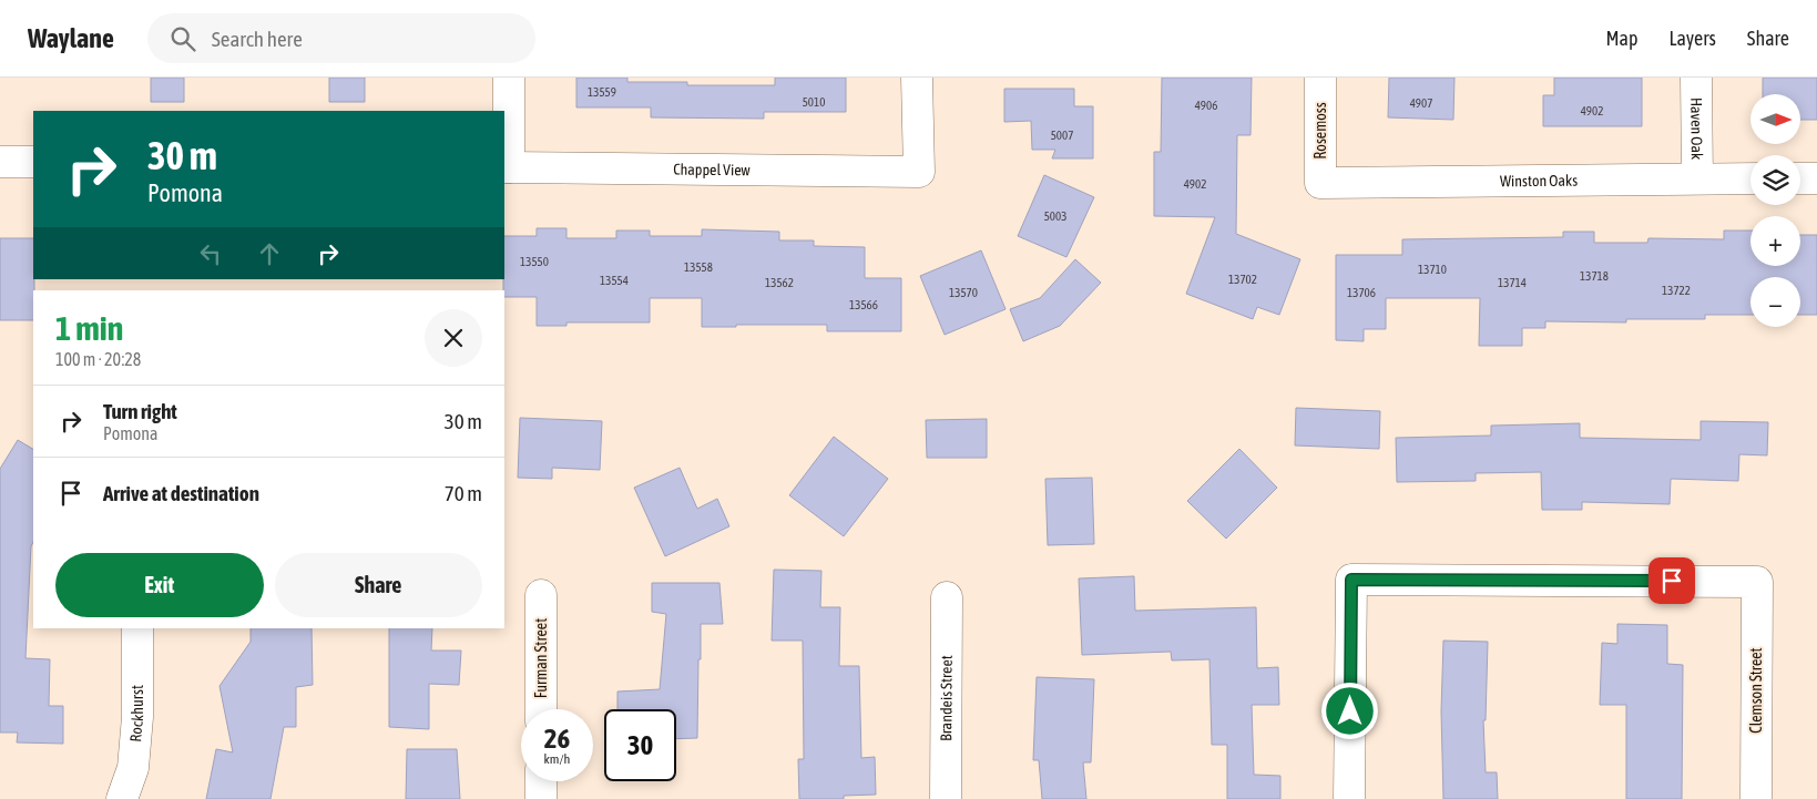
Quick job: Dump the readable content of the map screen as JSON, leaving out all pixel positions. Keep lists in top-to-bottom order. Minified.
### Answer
{"streets":{"street":["Haven Oak","Rosemoss","Chappel View","Winston Oaks","Furman Street","Clemson Street","Brandeis Street","Rockhurst"]},"crossings":[["Haven Oak","Winston Oaks"],["Rosemoss","Winston Oaks"]],"house_numbers":["13559","5010","4907","4906","4902","5007","4902","5003","13550","13558","13710","13718","13702","13554","13562","13714","13722","13570","13706","13566"],"north":"right","page":{"header":"Waylane","search":"Search here","nav":["Map","Layers","Share"],"map_buttons":["+","−"],"turn":["30 m","Pomona"],"heading":["1 min","100 m · 20:28"],"list":[{"name":"Turn right","note":"Pomona","value":"30 m"},{"name":"Arrive at destination","value":"70 m"}],"buttons":["Exit","Share"],"speed":"26 km/h","limit":"30"}}
